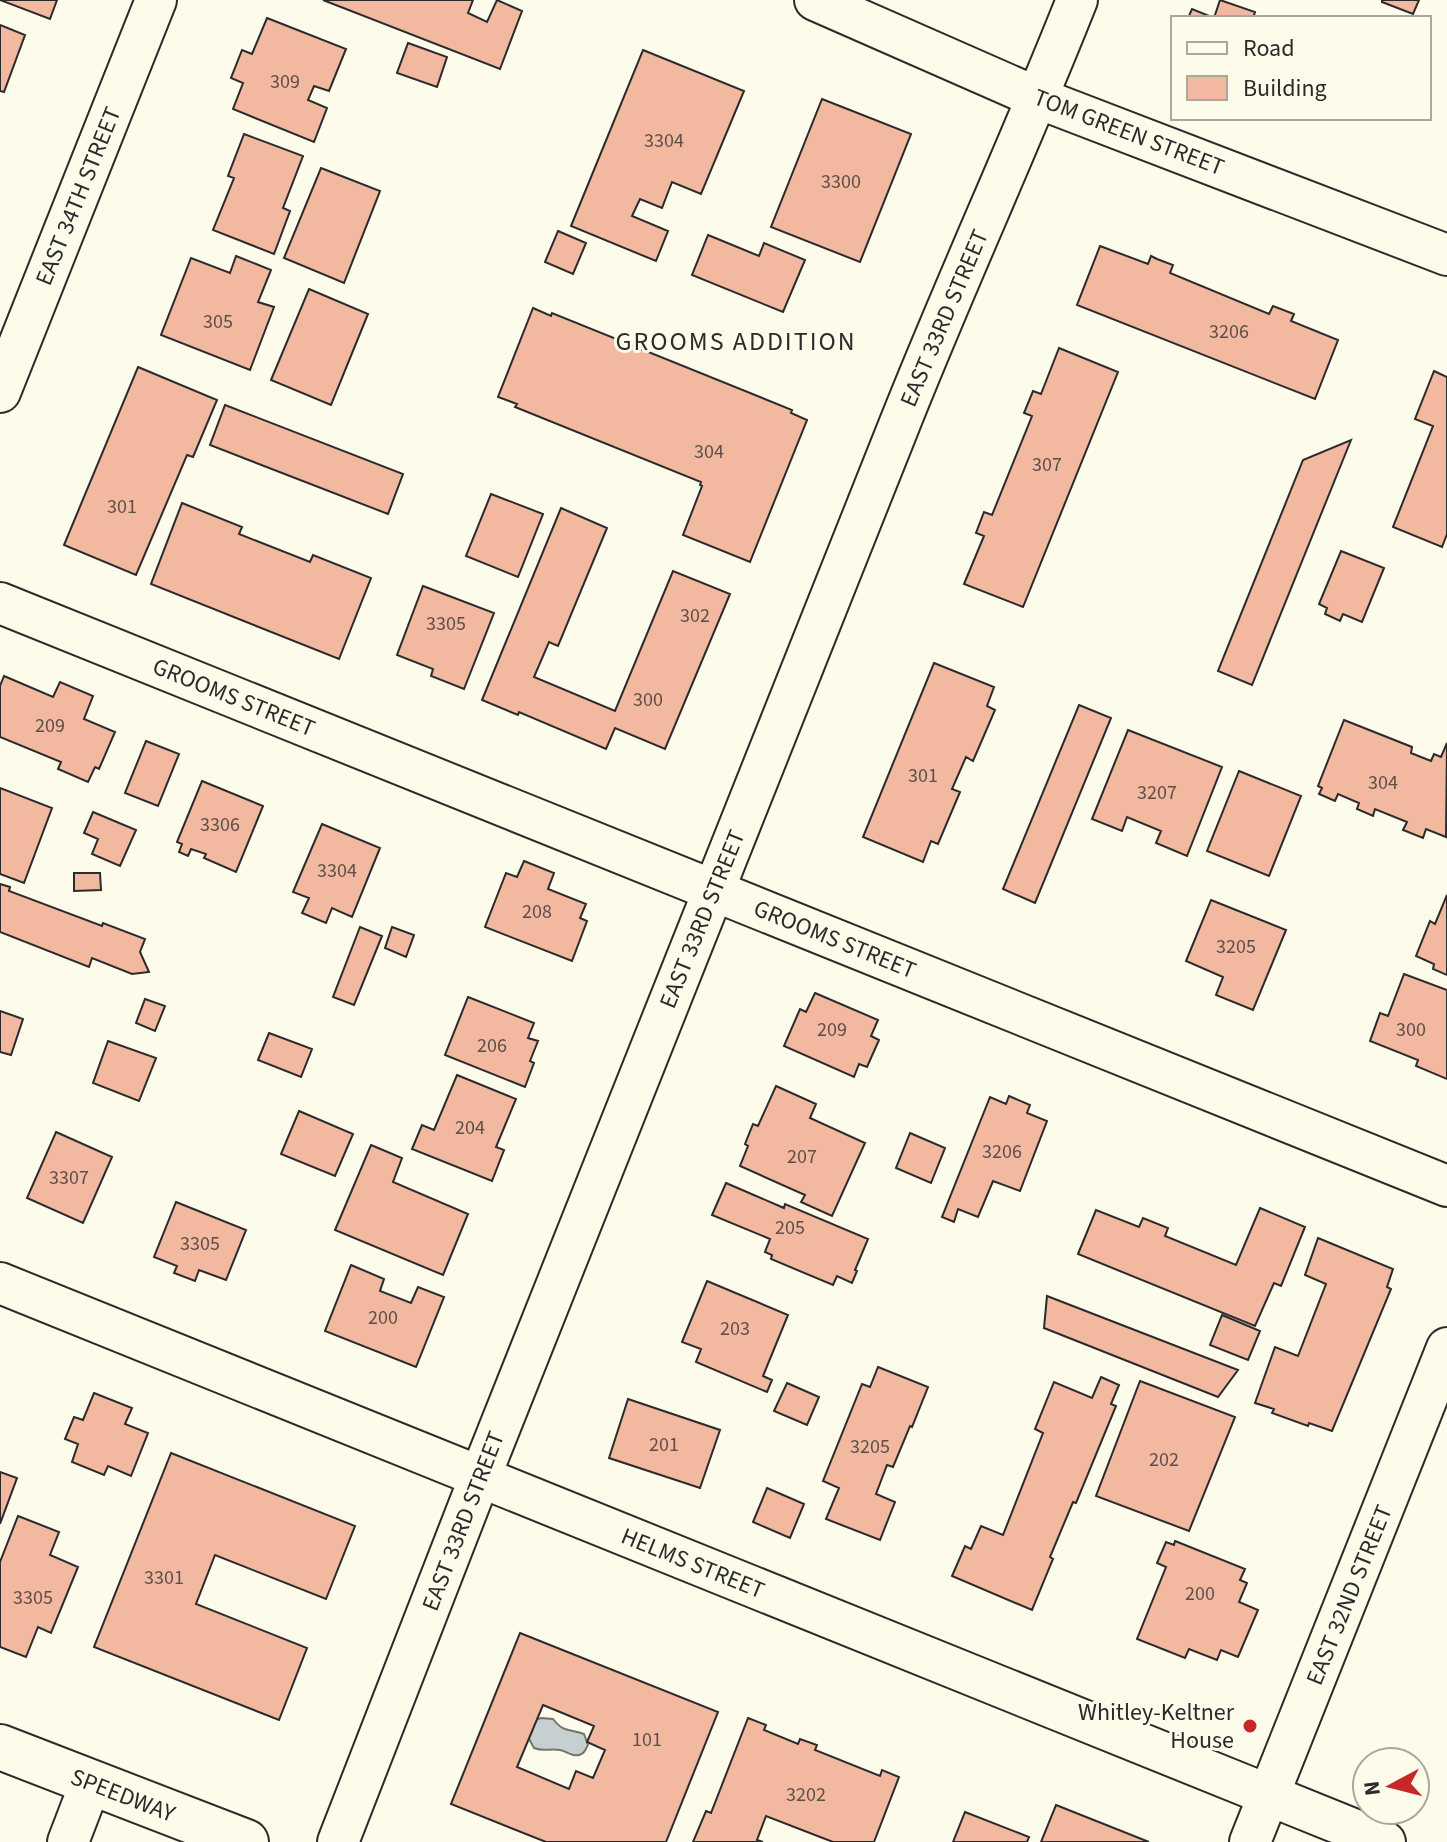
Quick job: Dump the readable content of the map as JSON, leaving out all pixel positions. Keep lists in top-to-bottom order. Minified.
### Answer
{"streets":{"street":["TOM GREEN STREET","EAST 34TH STREET","EAST 33RD STREET","GROOMS STREET","HELMS STREET","EAST 32ND STREET","SPEEDWAY"]},"crossings":[["TOM GREEN STREET","EAST 33RD STREET"],["EAST 33RD STREET","GROOMS STREET"],["EAST 33RD STREET","HELMS STREET"],["HELMS STREET","EAST 32ND STREET"]],"districts":["GROOMS ADDITION"],"places":["Whitley-Keltner House"],"house_numbers":["309","3304","3300","305","3206","304","307","301","302","3305","300","209","301","304","3207","3306","3304","208","3205","209","300","206","204","3206","207","3307","205","3305","200","203","201","3205","202","3301","200","3305","101","3202"],"legend":["Road","Building"],"north":"left"}
